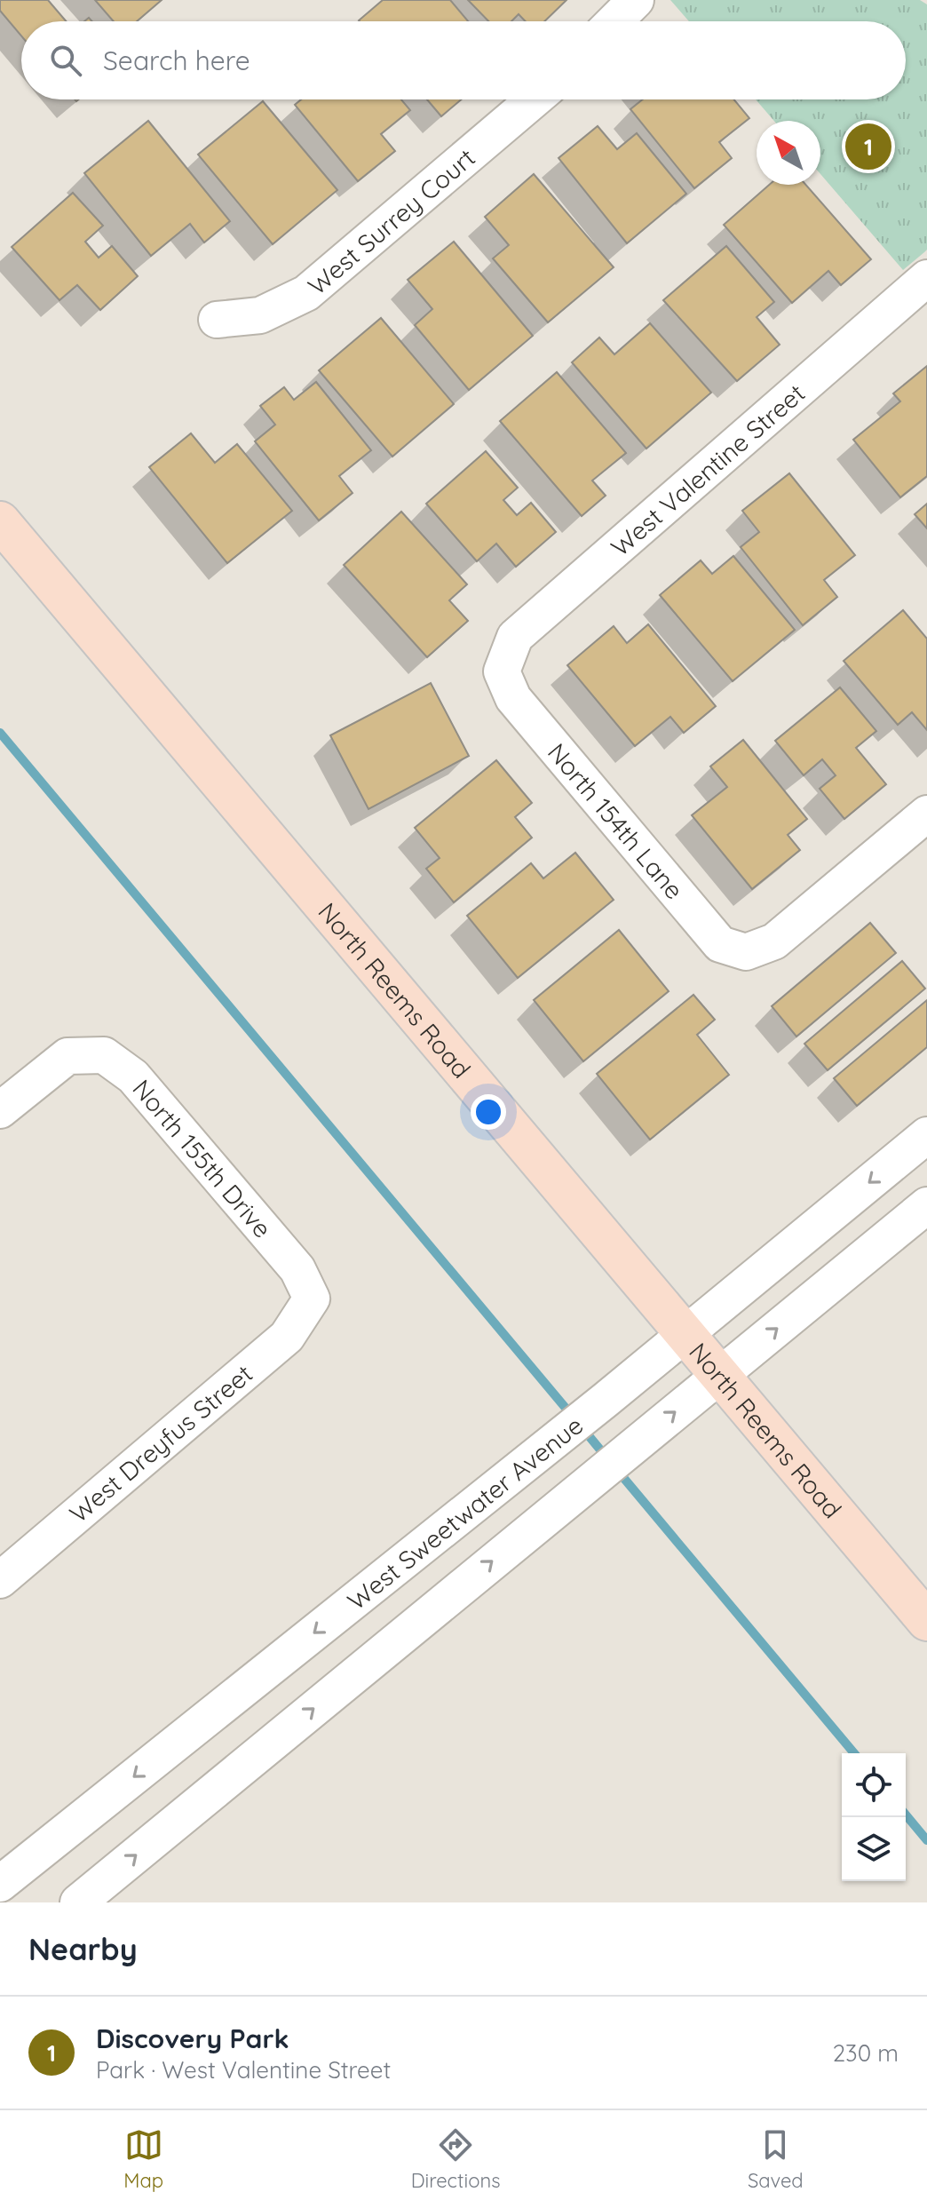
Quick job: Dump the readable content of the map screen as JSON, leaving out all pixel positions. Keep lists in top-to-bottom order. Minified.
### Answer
{"streets":{"main road":["North Reems Road"],"street":["West Surrey Court","West Valentine Street","North 154th Lane","North 155th Drive","West Dreyfus Street","West Sweetwater Avenue"]},"crossings":[["West Valentine Street","North 154th Lane"],["North Reems Road","West Sweetwater Avenue"],["North 155th Drive","West Dreyfus Street"]],"north":"top left","page":{"search":"Search here","pins":"1","heading":"Nearby","list":[{"mark":"1","name":"Discovery Park","note":"Park · West Valentine Street","value":"230 m"}],"nav":["Map","Directions","Saved"]}}
